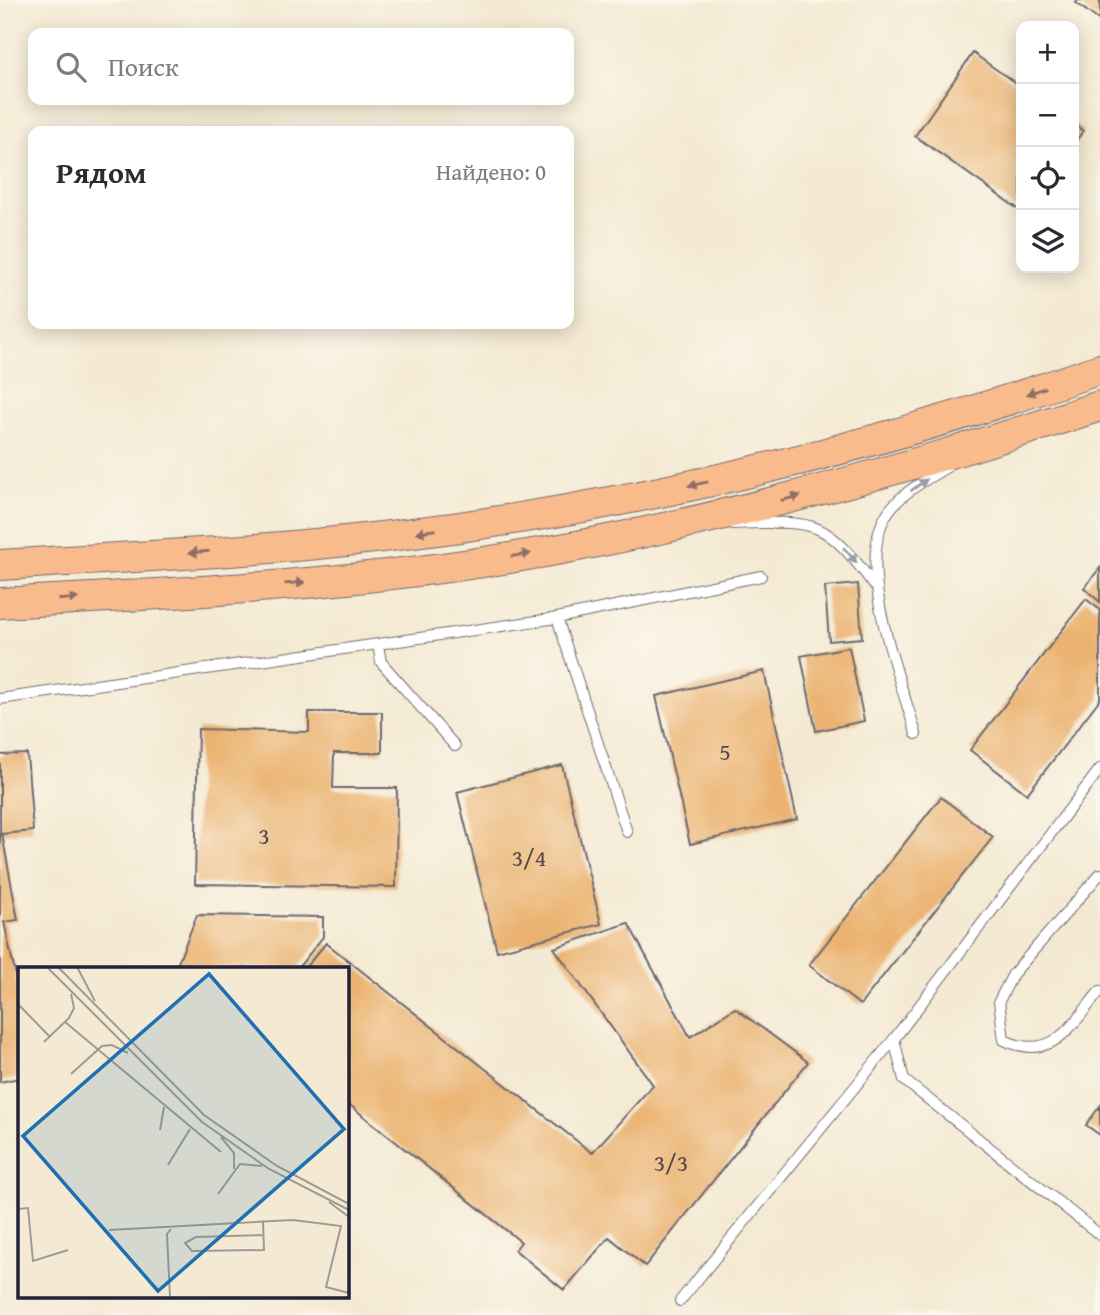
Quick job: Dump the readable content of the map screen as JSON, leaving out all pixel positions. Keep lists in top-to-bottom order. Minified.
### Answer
{"house_numbers":["5","3","3/4","3/3"],"page":{"map_buttons":["+","−"],"search":"Поиск","heading":["Рядом","Найдено: 0"]}}
